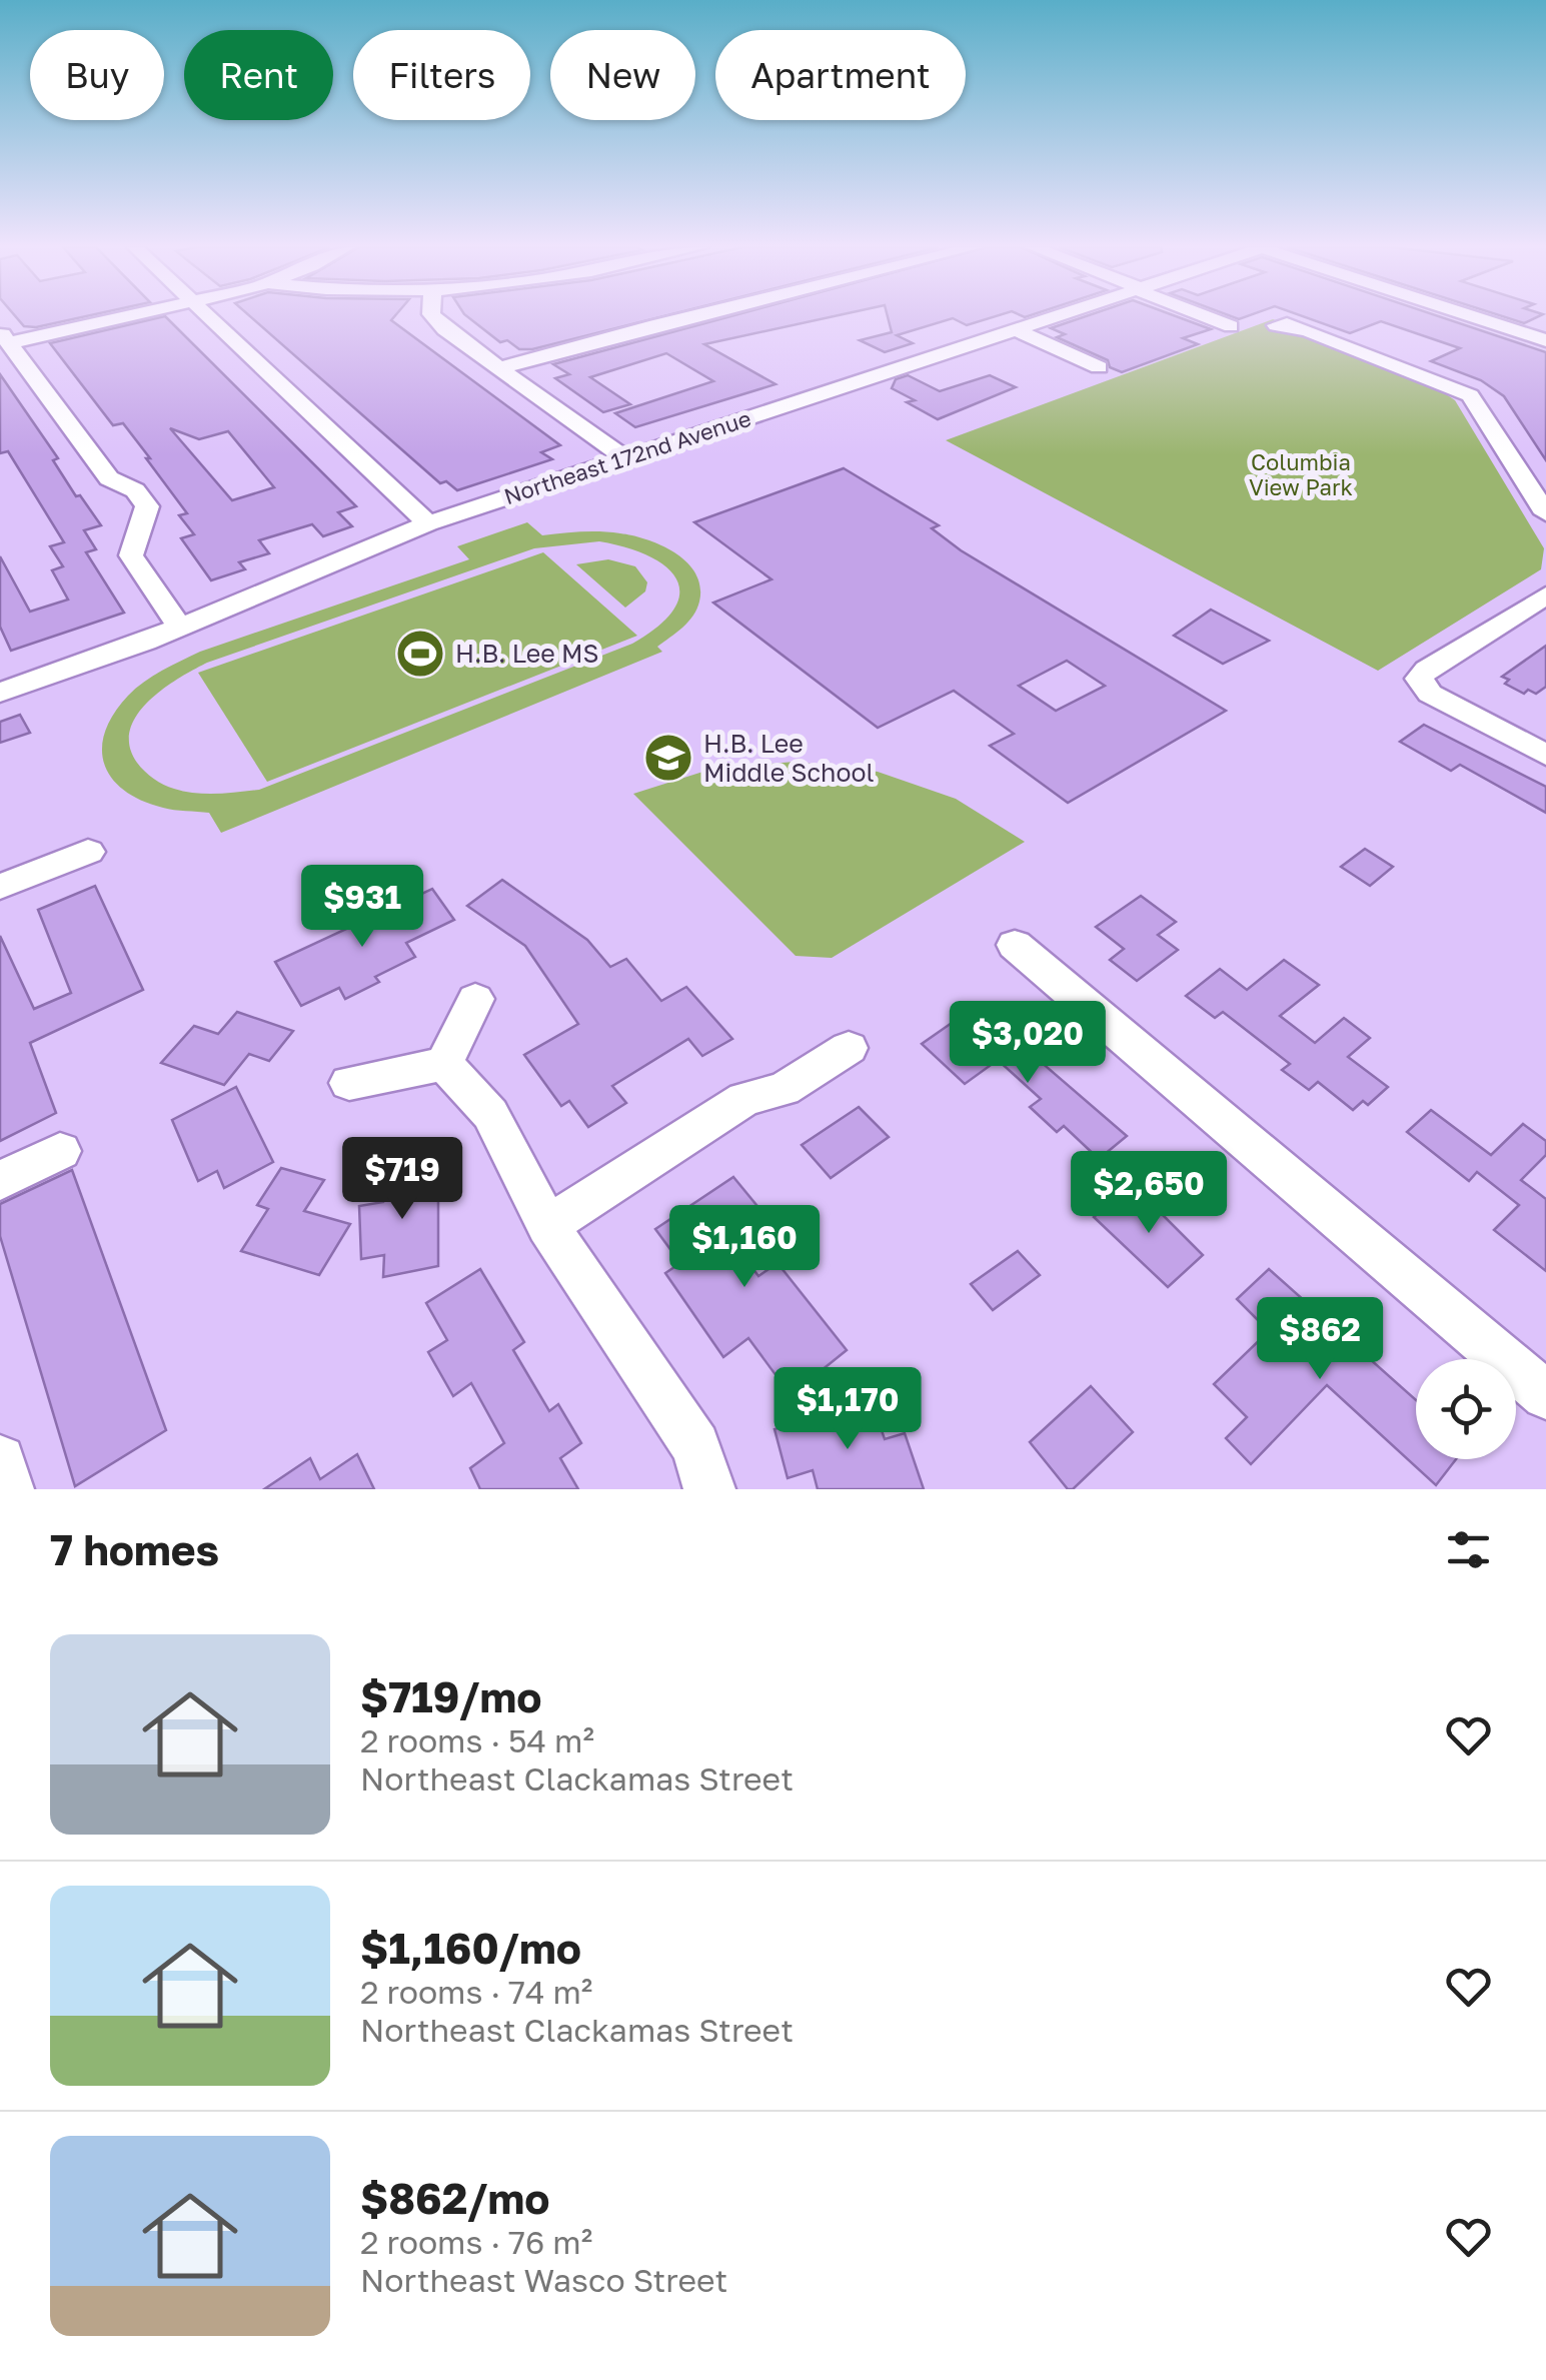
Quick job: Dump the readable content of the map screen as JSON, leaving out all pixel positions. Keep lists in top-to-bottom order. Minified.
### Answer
{"streets":{"street":["Northeast 172nd Avenue"]},"parks":["Columbia View Park"],"places":{"sports":["H.B. Lee MS"],"school or university":["H.B. Lee Middle School"]},"page":{"chip":["Buy","Rent","Filters","New","Apartment"],"price":["$931","$3,020","$719","$2,650","$1,160","$862","$1,170"],"heading":"7 homes","list":[{"name":"$719/mo","note":"2 rooms · 54 m² · Northeast Clackamas Street"},{"name":"$1,160/mo","note":"2 rooms · 74 m² · Northeast Clackamas Street"},{"name":"$862/mo","note":"2 rooms · 76 m² · Northeast Wasco Street"}]}}
